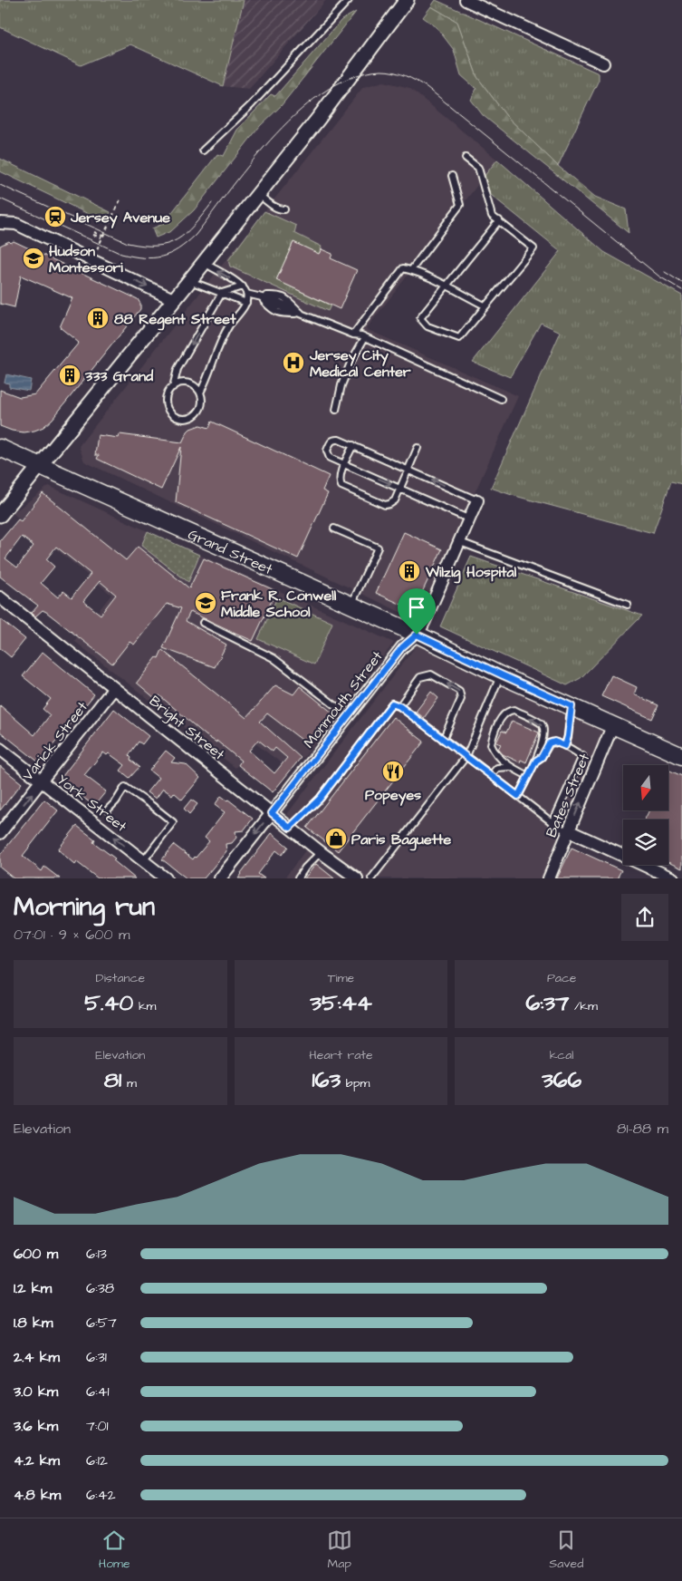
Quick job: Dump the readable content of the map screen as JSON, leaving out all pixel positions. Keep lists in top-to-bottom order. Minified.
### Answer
{"streets":{"main road":["Grand Street"],"street":["Monmouth Street","Bright Street","Varick Street","Bates Street","York Street"]},"crossings":[["Grand Street","Monmouth Street"],["Grand Street","Bates Street"],["Monmouth Street","Bright Street"],["Bright Street","Varick Street"],["Varick Street","York Street"]],"one_way":["Varick Street","Bates Street","York Street"],"places":{"station":["Jersey Avenue"],"school or university":["Hudson Montessori","Frank R. Conwell Middle School"],"building":["88 Regent Street","333 Grand","Wilzig Hospital"],"hospital":["Jersey City Medical Center"],"restaurant":["Popeyes"],"shop":["Paris Baguette"]},"north":"bottom","page":{"heading":["Morning run","07:01 · 9 × 600 m"],"stats":[["Distance","5.40 km"],["Time","35:44"],["Pace","6:37 /km"],["Elevation","81 m"],["Heart rate","163 bpm"],["kcal","366"]],"chart":["Elevation","81–88 m"],"list":[{"name":"600 m","note":"6:13"},{"name":"1.2 km","note":"6:38"},{"name":"1.8 km","note":"6:57"},{"name":"2.4 km","note":"6:31"},{"name":"3.0 km","note":"6:41"},{"name":"3.6 km","note":"7:01"},{"name":"4.2 km","note":"6:12"},{"name":"4.8 km","note":"6:42"}],"tabs":["Home","Map","Saved"]}}
